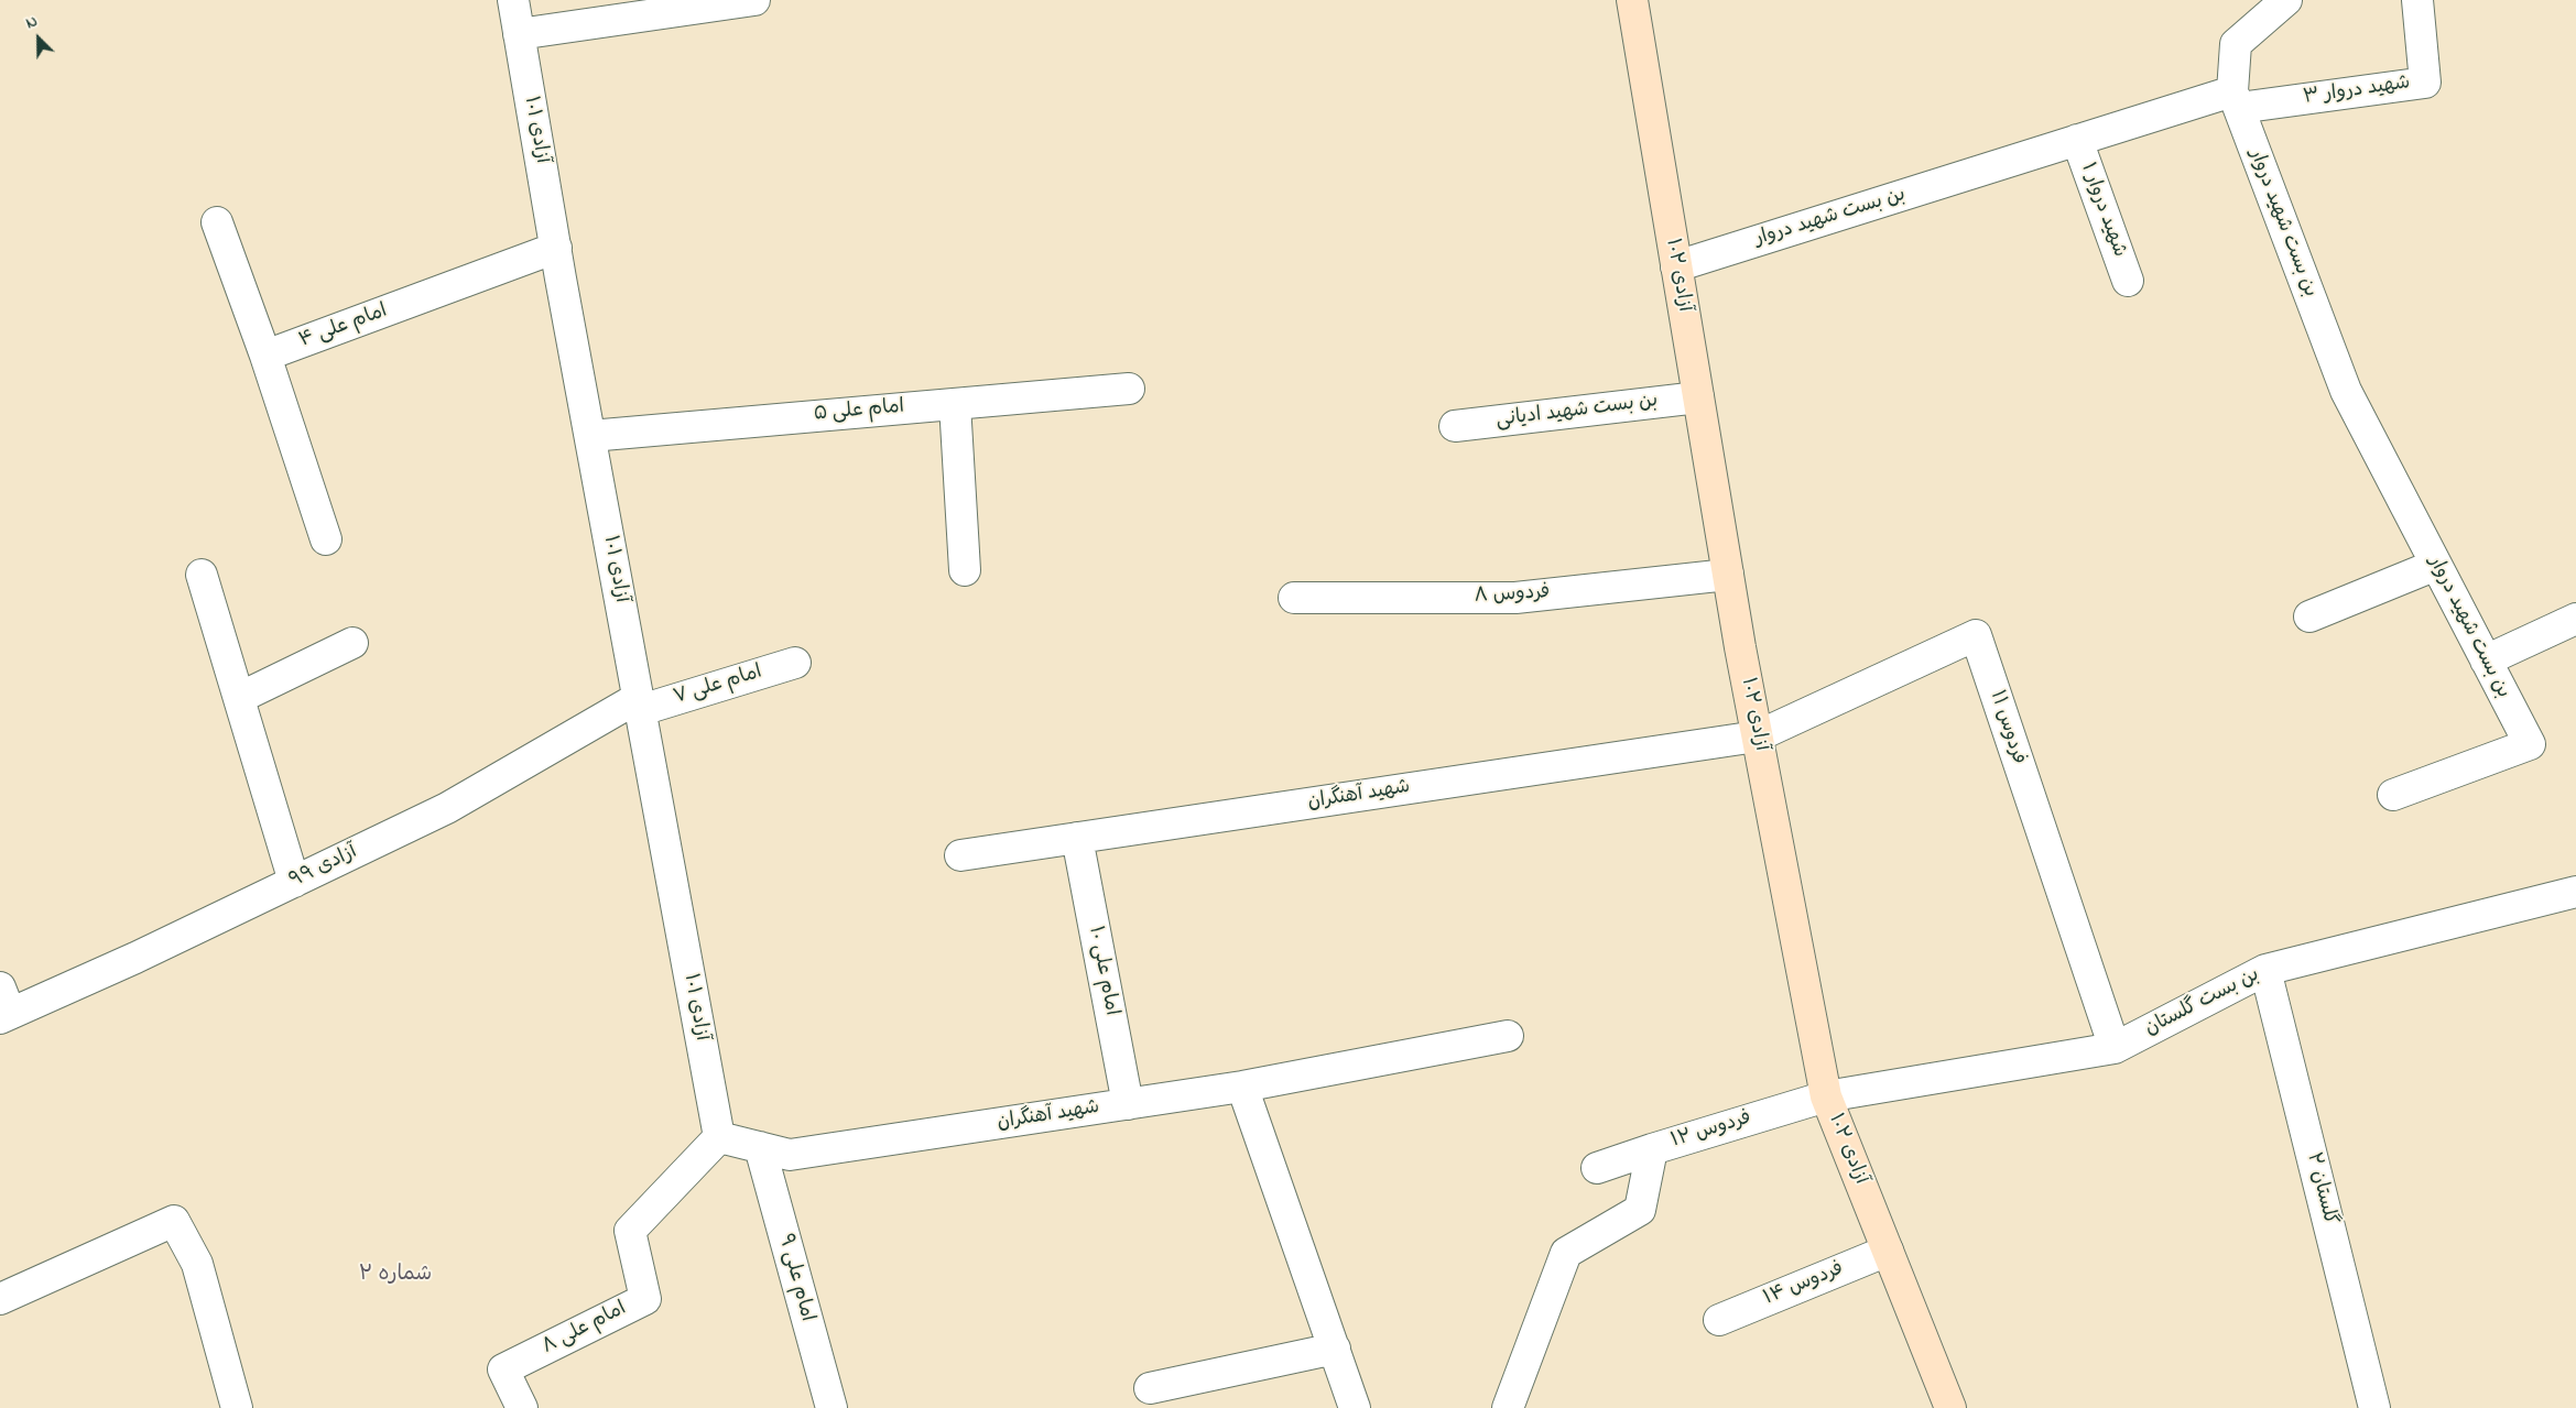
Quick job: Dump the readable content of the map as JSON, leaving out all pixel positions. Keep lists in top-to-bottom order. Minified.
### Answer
{"streets":{"street":["شهید دروار ۳","آزادی ۱۰۱","شهید دروار ۱","بن بست شهید دروار","آزادی ۱۰۲","امام علی ۴","امام علی ۵","بن بست شهید ادیانی","فردوس ۸","امام علی ۷","فردوس ۱۱","شهید آهنگران","آزادی ٩٩","امام علی ۱۰","بن بست گلستان","فردوس ۱۲","گلستان ۲","امام علی ۹","فردوس ۱۴","امام علی ۸"]},"crossings":[["شهید دروار ۳","بن بست شهید دروار"],["آزادی ۱۰۱","امام علی ۴"],["آزادی ۱۰۱","امام علی ۵"],["آزادی ۱۰۱","امام علی ۷"],["آزادی ۱۰۱","شهید آهنگران"],["آزادی ۱۰۱","آزادی ٩٩"],["آزادی ۱۰۱","امام علی ۸"],["شهید دروار ۱","بن بست شهید دروار"],["بن بست شهید دروار","آزادی ۱۰۲"],["آزادی ۱۰۲","بن بست شهید ادیانی"],["آزادی ۱۰۲","فردوس ۸"],["آزادی ۱۰۲","فردوس ۱۱"],["آزادی ۱۰۲","شهید آهنگران"],["آزادی ۱۰۲","بن بست گلستان"],["آزادی ۱۰۲","فردوس ۱۲"],["آزادی ۱۰۲","فردوس ۱۴"],["امام علی ۷","آزادی ٩٩"],["فردوس ۱۱","شهید آهنگران"],["فردوس ۱۱","بن بست گلستان"],["شهید آهنگران","امام علی ۱۰"],["شهید آهنگران","امام علی ۹"],["شهید آهنگران","امام علی ۸"],["بن بست گلستان","فردوس ۱۲"],["بن بست گلستان","گلستان ۲"]],"districts":["شماره ۲"],"north":"top left"}
